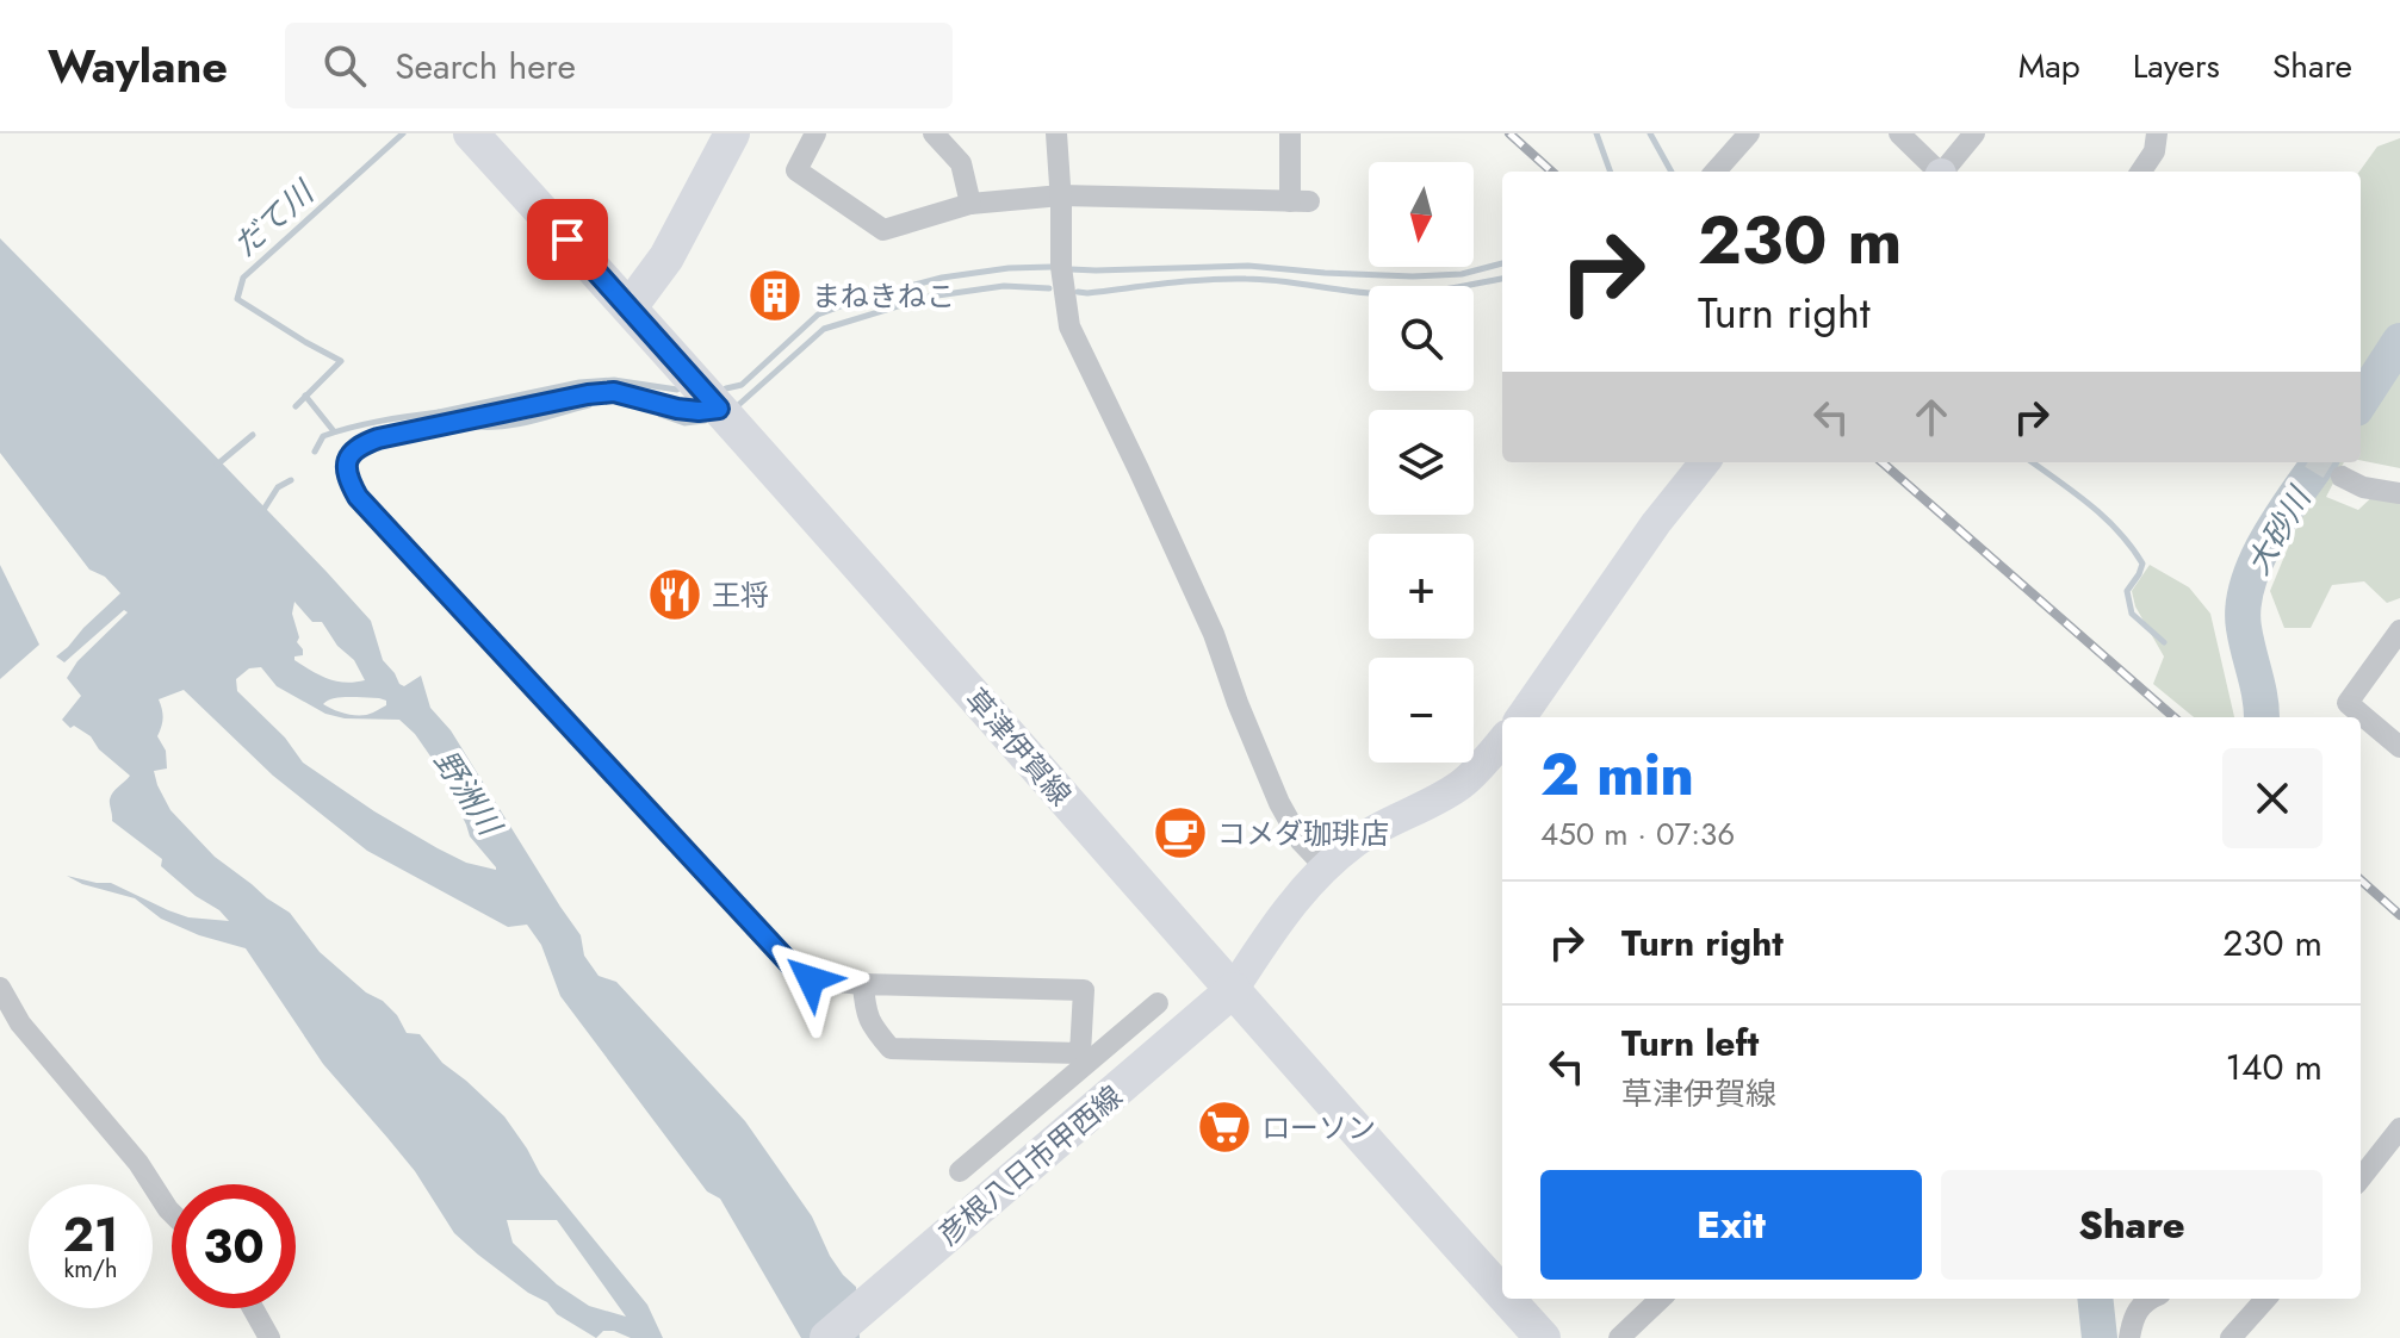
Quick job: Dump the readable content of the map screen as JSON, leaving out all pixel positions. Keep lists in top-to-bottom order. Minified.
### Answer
{"streets":{"main road":["草津伊賀線","彦根八日市甲西線"]},"crossings":[["草津伊賀線","彦根八日市甲西線"]],"water":["だて川","大砂川","野洲川"],"places":{"building":["まねきねこ"],"restaurant":["王将"],"cafe":["コメダ珈琲店"],"supermarket":["ローソン"]},"north":"bottom","page":{"header":"Waylane","search":"Search here","nav":["Map","Layers","Share"],"map_buttons":["+","−"],"turn":["230 m","Turn right"],"heading":["2 min","450 m · 07:36"],"list":[{"name":"Turn right","value":"230 m"},{"name":"Turn left","note":"草津伊賀線","value":"140 m"}],"buttons":["Exit","Share"],"speed":"21 km/h","limit":"30"}}
